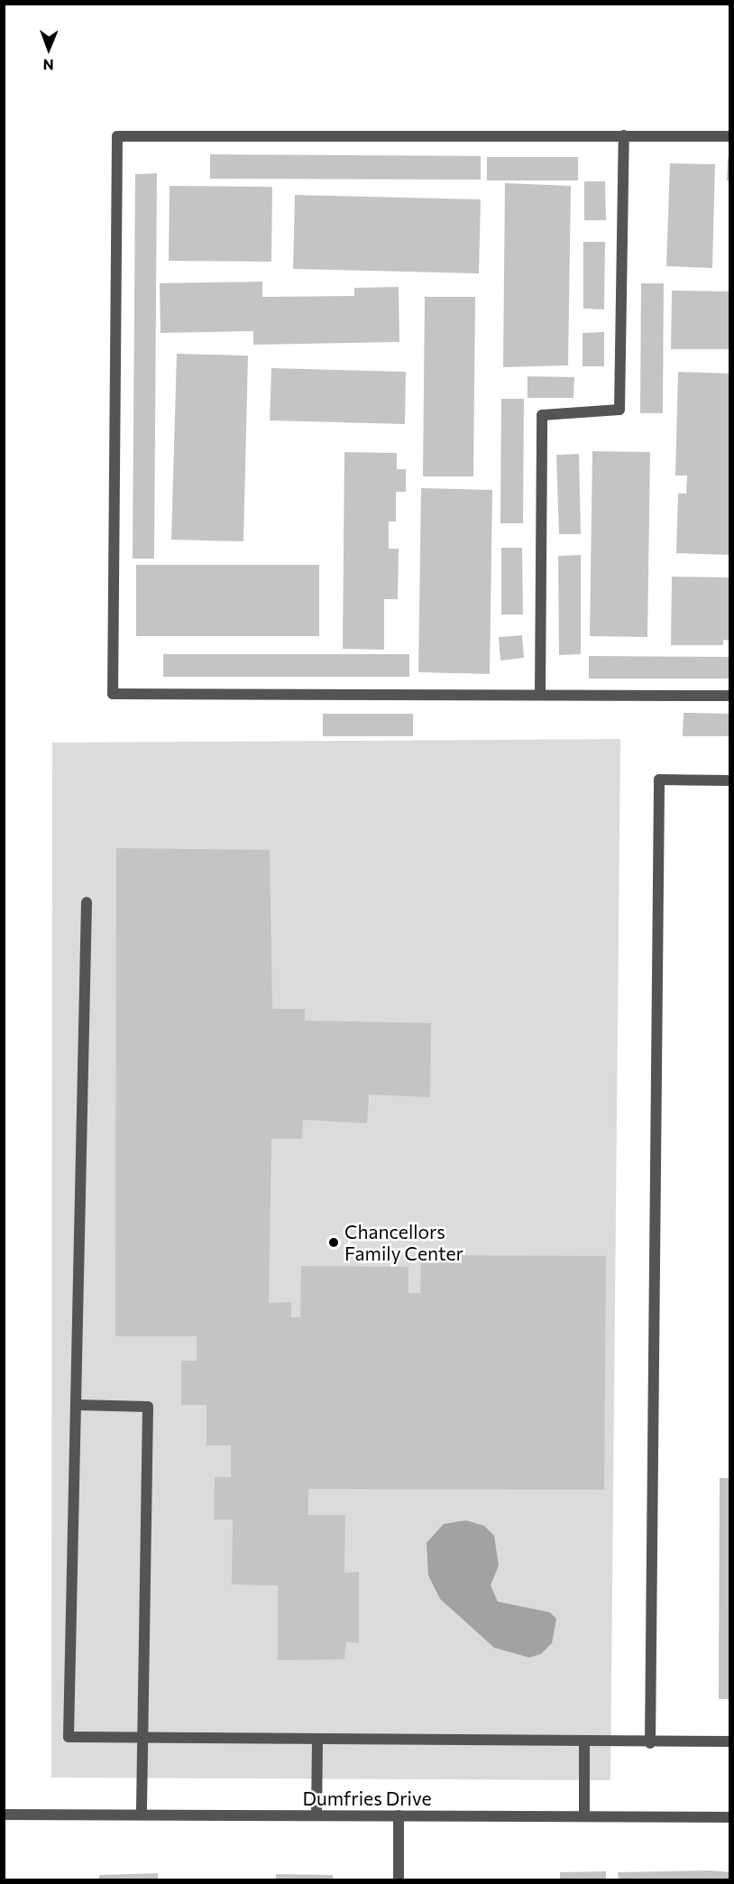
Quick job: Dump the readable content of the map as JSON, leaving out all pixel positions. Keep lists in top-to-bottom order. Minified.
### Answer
{"streets":{"street":["Dumfries Drive"]},"places":["Chancellors Family Center"],"north":"bottom"}
